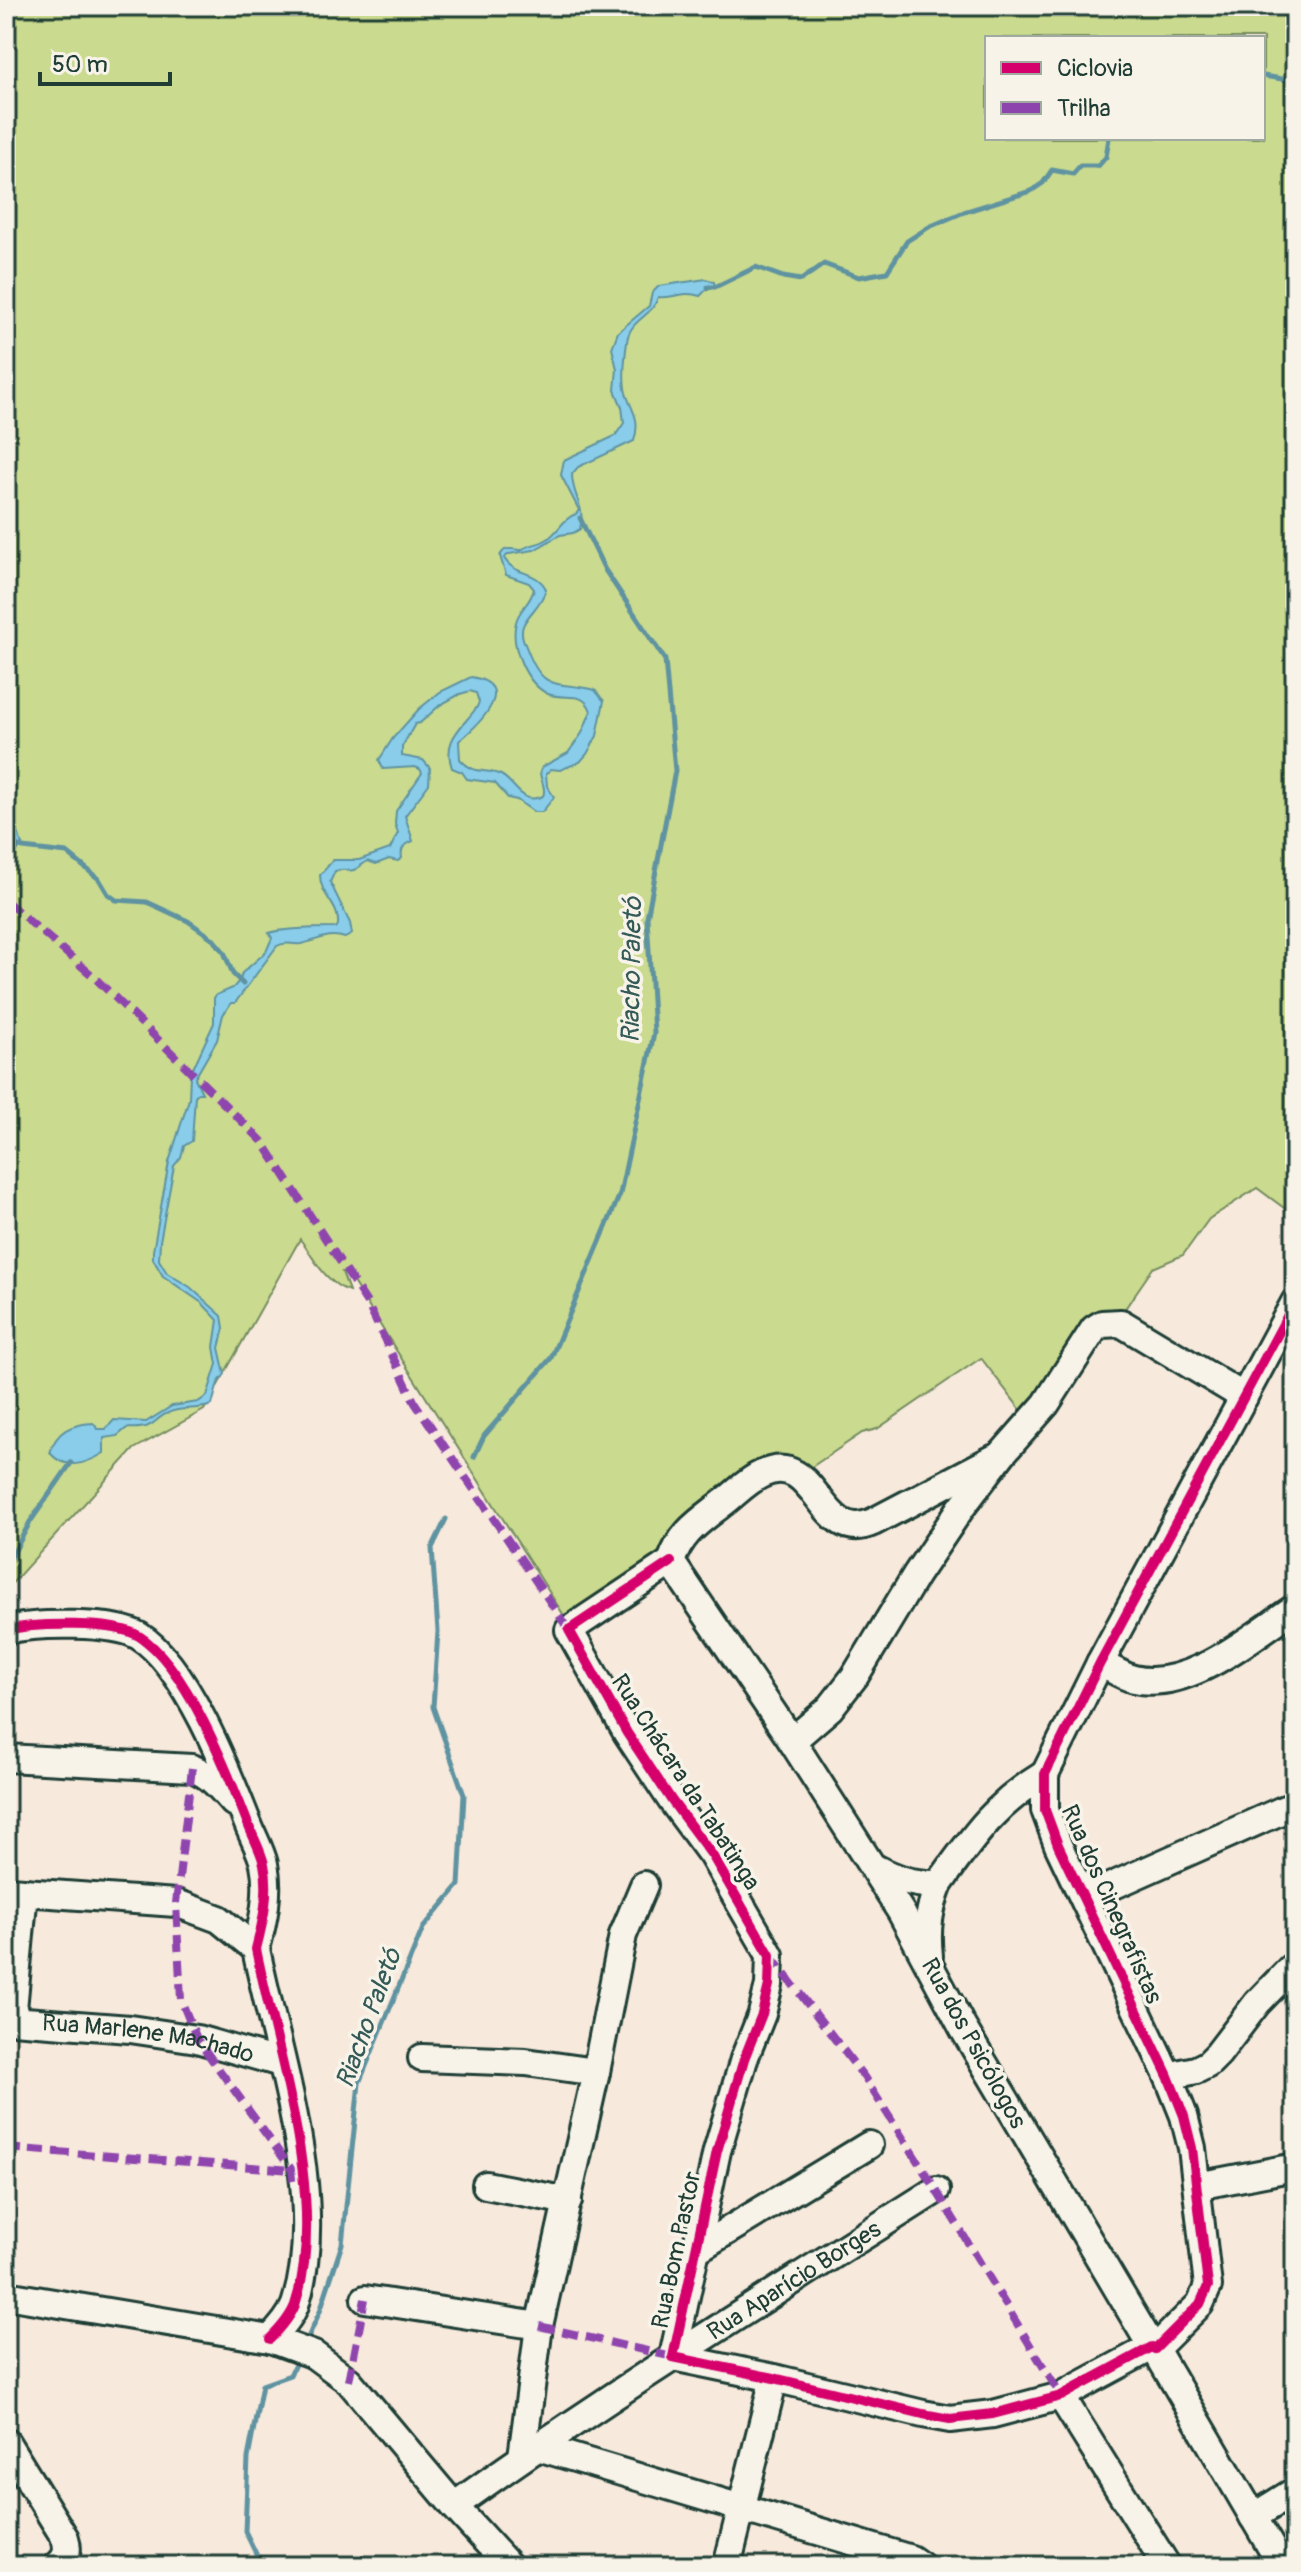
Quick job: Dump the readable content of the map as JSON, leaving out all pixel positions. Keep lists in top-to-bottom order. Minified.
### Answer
{"streets":{"street":["Rua Chácara da Tabatinga","Rua dos Cinegrafistas","Rua Marlene Machado","Rua dos Psicólogos","Rua Bom Pastor","Rua Aparício Borges"]},"crossings":[["Rua Chácara da Tabatinga","Rua dos Psicólogos"],["Rua Chácara da Tabatinga","Rua Bom Pastor"],["Rua dos Cinegrafistas","Rua dos Psicólogos"],["Rua dos Cinegrafistas","Rua Bom Pastor"],["Rua Bom Pastor","Rua Aparício Borges"]],"water":["Riacho Paletó"],"legend":["Ciclovia","Trilha"],"scale_bar":"50 m"}
